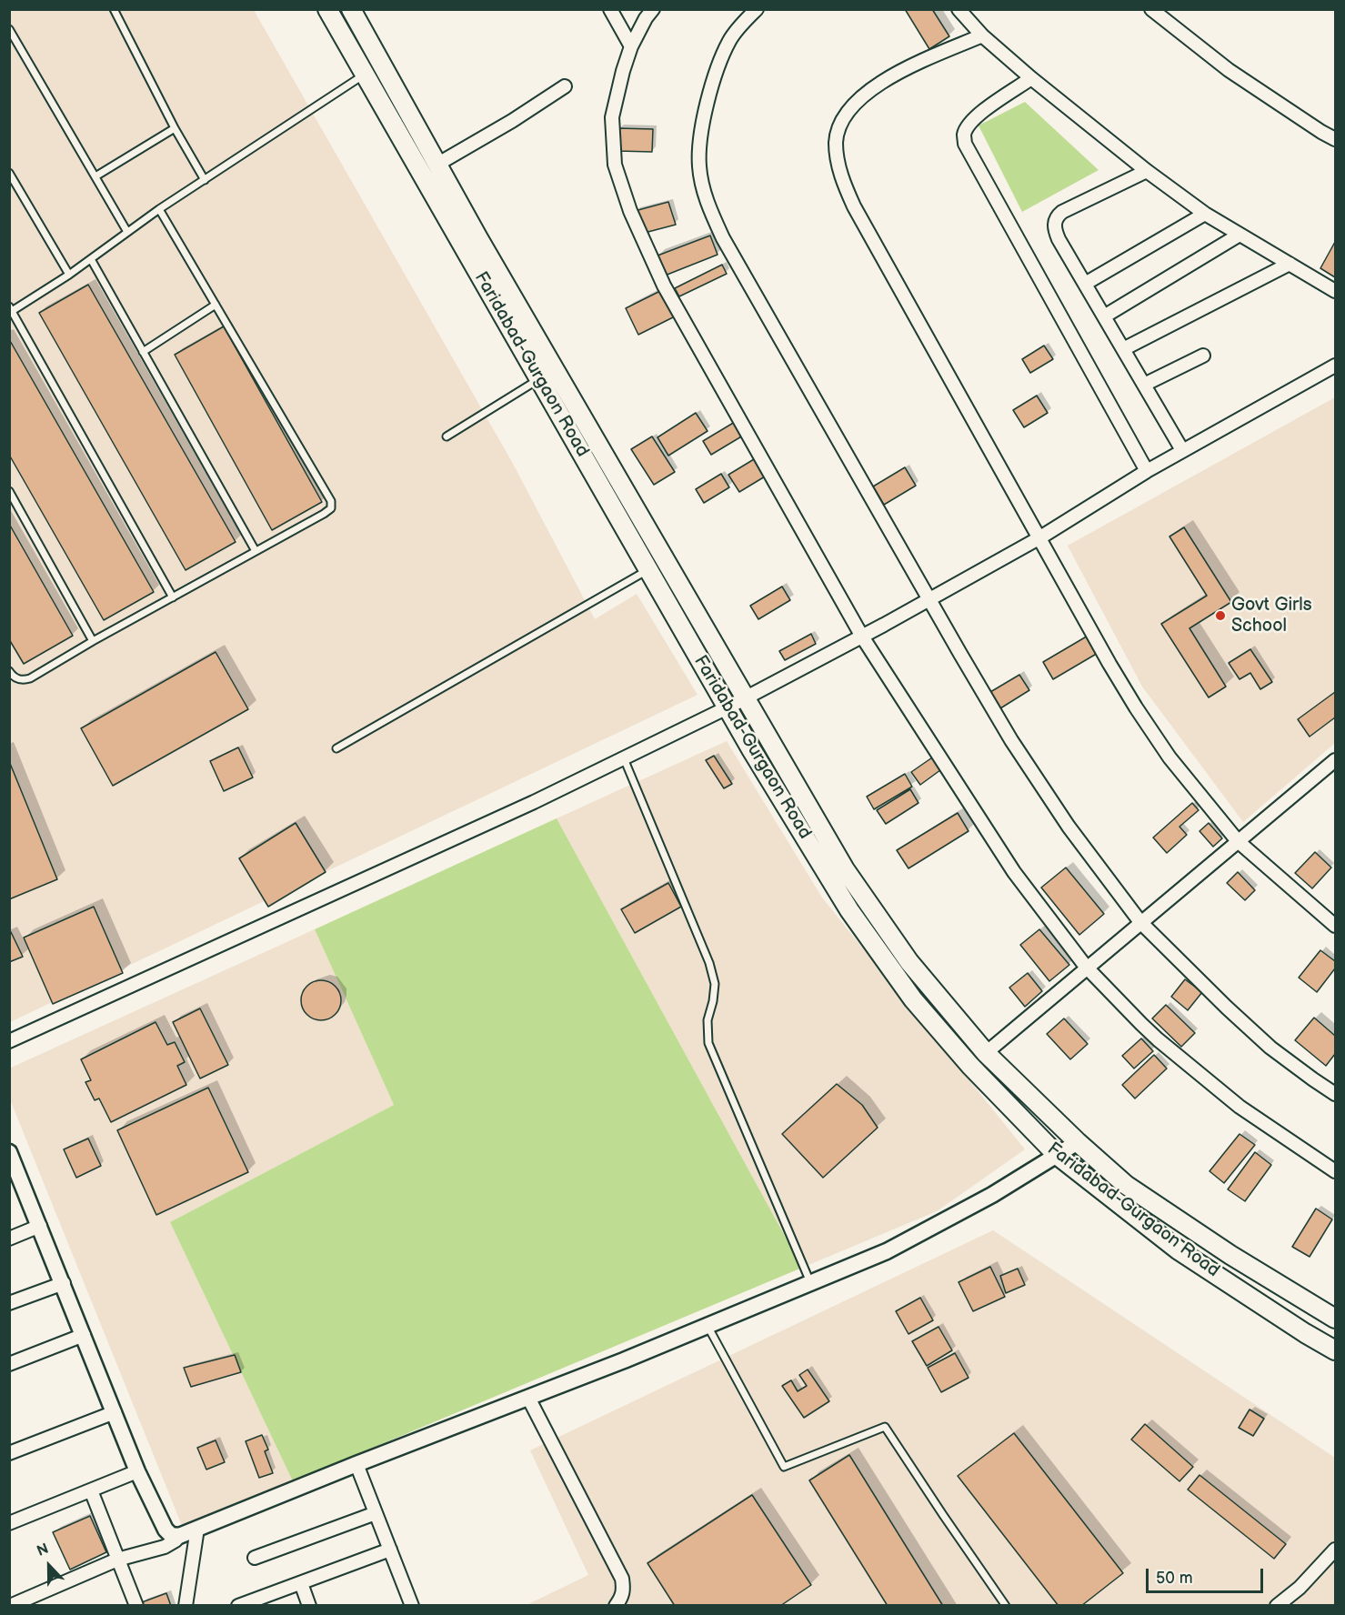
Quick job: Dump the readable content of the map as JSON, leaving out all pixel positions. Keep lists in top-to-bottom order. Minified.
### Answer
{"streets":{"main road":["Faridabad-Gurgaon Road"]},"places":["Govt Girls School"],"scale_bar":"50 m","north":"top"}
